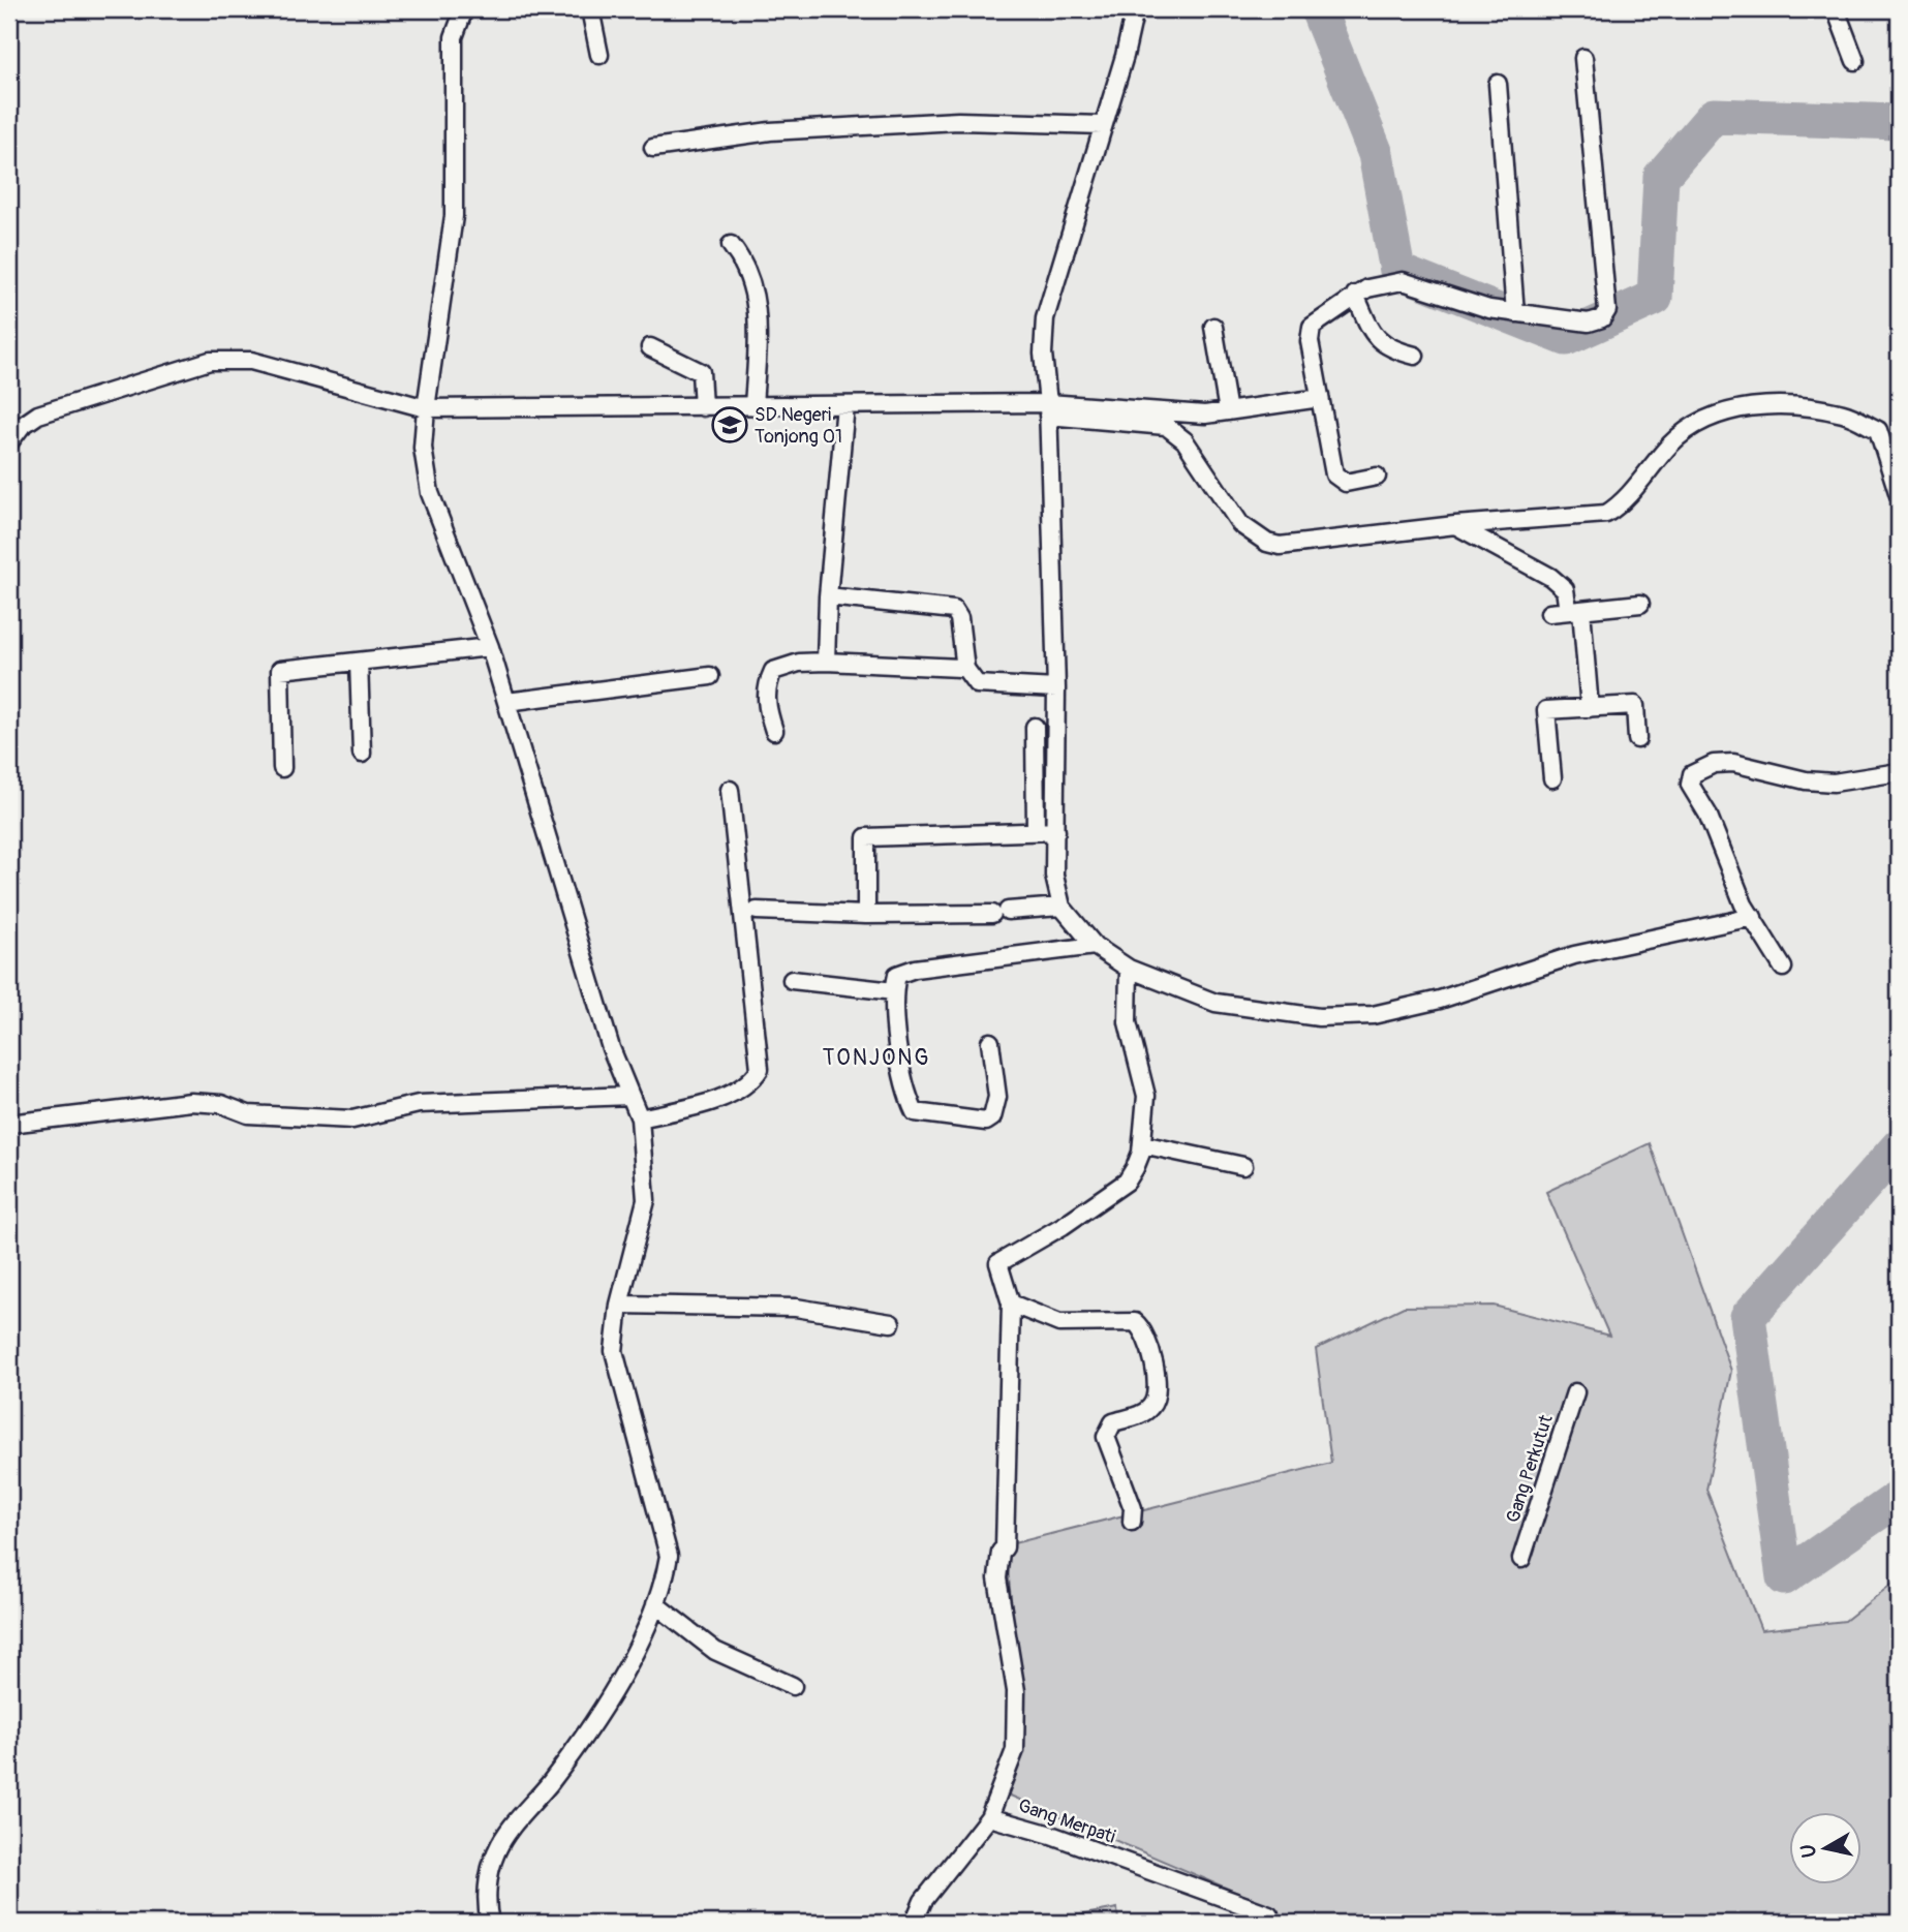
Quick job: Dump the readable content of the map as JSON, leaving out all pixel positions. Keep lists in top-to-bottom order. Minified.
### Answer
{"streets":{"street":["Gang Perkutut","Gang Merpati"]},"districts":["TONJONG"],"places":{"school or university":["SD Negeri Tonjong 01"]},"north":"left"}
